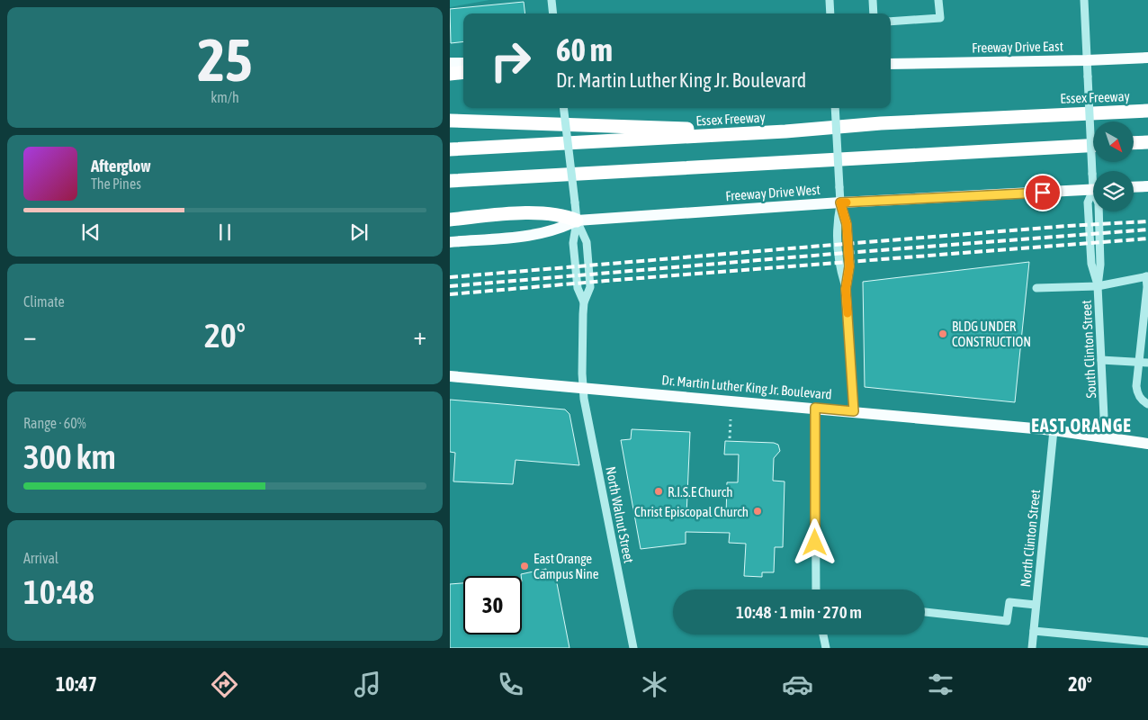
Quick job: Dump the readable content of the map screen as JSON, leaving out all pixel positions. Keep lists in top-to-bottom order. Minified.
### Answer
{"streets":{"highway":["Essex Freeway"],"main road":["Freeway Drive East","Freeway Drive West","Dr. Martin Luther King Jr. Boulevard"],"street":["South Clinton Street","North Walnut Street","North Clinton Street"]},"crossings":[["Freeway Drive East","South Clinton Street"],["South Clinton Street","Dr. Martin Luther King Jr. Boulevard"],["Dr. Martin Luther King Jr. Boulevard","North Walnut Street"],["Dr. Martin Luther King Jr. Boulevard","North Clinton Street"]],"districts":["EAST ORANGE"],"places":["BLDG UNDER CONSTRUCTION","R.I.S.E Church","Christ Episcopal Church","East Orange Campus Nine"],"north":"bottom right","page":{"tile":[["25","km/h"],"Climate",["Range · 60%","300 km"],["Arrival","10:48"]],"turn":["60 m","Dr. Martin Luther King Jr. Boulevard"],"song":["Afterglow","The Pines"],"heat":["−","20°","+"],"limit":"30","trip":"10:48 · 1 min · 270 m","tabs":["10:47","20°"]}}
